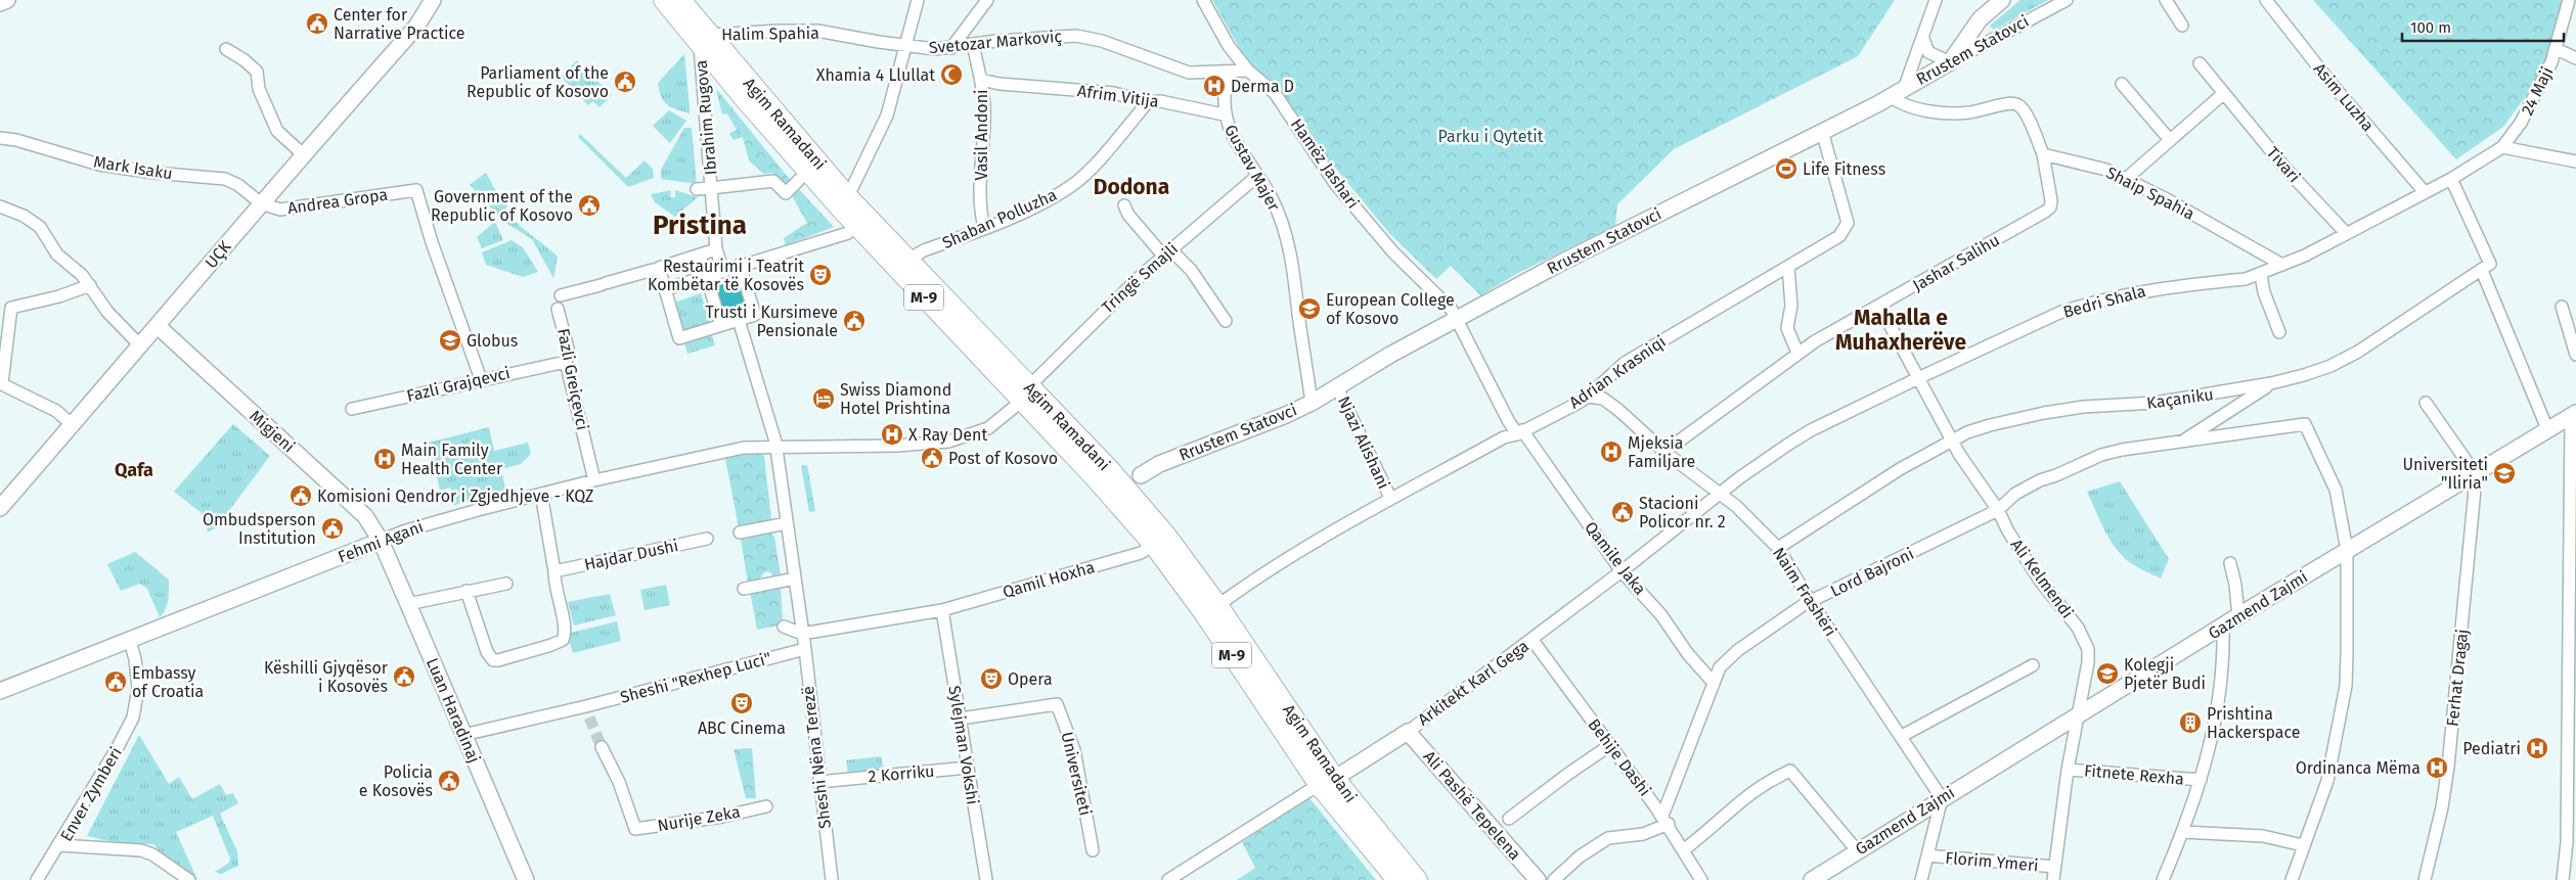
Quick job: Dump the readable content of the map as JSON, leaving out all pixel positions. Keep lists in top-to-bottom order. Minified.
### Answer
{"streets":{"main road":["Agim Ramadani","M-9"],"street":["Halim Spahia","Svetozar Markoviç","Rrustem Statovci","24 Maji","Afrim Vitija","Asim Luzha","Ibrahim Rugova","Vasil Andoni","Hamëz Jashari","Tivari","Mark Isaku","Gustav Majer","Shaip Spahia","Andrea Gropa","Shaban Polluzha","UÇK","Jashar Salihu","Tringë Smajli","Bedri Shala","Adrian Krasniqi","Fazli Greiçevci","Fazli Grajqevci","Kaçaniku","Migjeni","Njazi Alishani","Fehmi Agani","Hajdar Dushi","Qamile Jaka","Lord Bajroni","Ali Kelmendi","Qamil Hoxha","Naim Frashëri","Gazmend Zajmi","Sheshi \"Rexhep Luci\"","Ferhat Dragaj","Arkitekt Karl Gega","Luan Haradinaj","Sylejman Vokshi","Sheshi Nëna Terezë","Behije Dashi","2 Korriku","Universiteti","Fitnete Rexha","Enver Zymberi","Ali Pashë Tepelena","Nurije Zeka","Florim Ymeri"]},"crossings":[["Halim Spahia","Svetozar Markoviç"],["Halim Spahia","Ibrahim Rugova"],["Halim Spahia","Agim Ramadani"],["Svetozar Markoviç","Vasil Andoni"],["Svetozar Markoviç","Gustav Majer"],["Rrustem Statovci","Hamëz Jashari"],["Rrustem Statovci","Gustav Majer"],["Rrustem Statovci","Adrian Krasniqi"],["Rrustem Statovci","Njazi Alishani"],["24 Maji","Bedri Shala"],["Afrim Vitija","Vasil Andoni"],["Afrim Vitija","Gustav Majer"],["Afrim Vitija","Shaban Polluzha"],["Asim Luzha","Bedri Shala"],["Ibrahim Rugova","Agim Ramadani"],["Agim Ramadani","Shaban Polluzha"],["Agim Ramadani","Tringë Smajli"],["Agim Ramadani","Adrian Krasniqi"],["Agim Ramadani","Qamil Hoxha"],["Agim Ramadani","Arkitekt Karl Gega"],["Vasil Andoni","Shaban Polluzha"],["Hamëz Jashari","Adrian Krasniqi"],["Hamëz Jashari","Qamile Jaka"],["Tivari","Bedri Shala"],["Mark Isaku","Andrea Gropa"],["Mark Isaku","UÇK"],["Gustav Majer","Tringë Smajli"],["Shaip Spahia","Jashar Salihu"],["Shaip Spahia","Bedri Shala"],["Andrea Gropa","UÇK"],["Andrea Gropa","Fazli Grajqevci"],["UÇK","Migjeni"],["Jashar Salihu","Ali Kelmendi"],["Jashar Salihu","Naim Frashëri"],["Tringë Smajli","Fehmi Agani"],["Tringë Smajli","Sheshi Nëna Terezë"],["Bedri Shala","Ali Kelmendi"],["Bedri Shala","Naim Frashëri"],["Bedri Shala","Arkitekt Karl Gega"],["Adrian Krasniqi","Njazi Alishani"],["Adrian Krasniqi","Qamile Jaka"],["Adrian Krasniqi","Naim Frashëri"],["Fazli Greiçevci","Fazli Grajqevci"],["Fazli Greiçevci","Fehmi Agani"],["Kaçaniku","Lord Bajroni"],["Kaçaniku","Ali Kelmendi"],["Kaçaniku","Naim Frashëri"],["Migjeni","Fehmi Agani"],["Migjeni","Luan Haradinaj"],["Fehmi Agani","Luan Haradinaj"],["Fehmi Agani","Sheshi Nëna Terezë"],["Fehmi Agani","Enver Zymberi"],["Qamile Jaka","Lord Bajroni"],["Qamile Jaka","Arkitekt Karl Gega"],["Lord Bajroni","Ali Kelmendi"],["Lord Bajroni","Naim Frashëri"],["Lord Bajroni","Gazmend Zajmi"],["Lord Bajroni","Behije Dashi"],["Ali Kelmendi","Gazmend Zajmi"],["Ali Kelmendi","Fitnete Rexha"],["Ali Kelmendi","Florim Ymeri"],["Qamil Hoxha","Sylejman Vokshi"],["Qamil Hoxha","Sheshi Nëna Terezë"],["Naim Frashëri","Gazmend Zajmi"],["Naim Frashëri","Arkitekt Karl Gega"],["Gazmend Zajmi","Ferhat Dragaj"],["Sheshi \"Rexhep Luci\"","Luan Haradinaj"],["Sheshi \"Rexhep Luci\"","Sheshi Nëna Terezë"],["Arkitekt Karl Gega","Behije Dashi"],["Arkitekt Karl Gega","Ali Pashë Tepelena"],["Sylejman Vokshi","2 Korriku"],["Sylejman Vokshi","Universiteti"],["Sheshi Nëna Terezë","2 Korriku"]],"districts":["Dodona","Pristina","Mahalla e Muhaxherëve","Qafa"],"parks":["Parku i Qytetit"],"places":{"public building":["Center for Narrative Practice","Parliament of the Republic of Kosovo","Government of the Republic of Kosovo","Trusti i Kursimeve Pensionale","Post of Kosovo","Komisioni Qendror i Zgjedhjeve - KQZ","Stacioni Policor nr. 2","Ombudsperson Institution","Këshilli Gjyqësor i Kosovës","Embassy of Croatia","Policia e Kosovës"],"mosque":["Xhamia 4 Llullat"],"hospital":["Derma D","X Ray Dent","Mjeksia Familjare","Main Family Health Center","Pediatri","Ordinanca Mëma"],"sports":["Life Fitness"],"theatre":["Restaurimi i Teatrit Kombëtar të Kosovës","Opera","ABC Cinema"],"school or university":["European College of Kosovo","Globus","Universiteti \"Iliria\"","Kolegji Pjetër Budi"],"hotel":["Swiss Diamond Hotel Prishtina"],"building":["Prishtina Hackerspace"]},"scale_bar":"100 m"}
